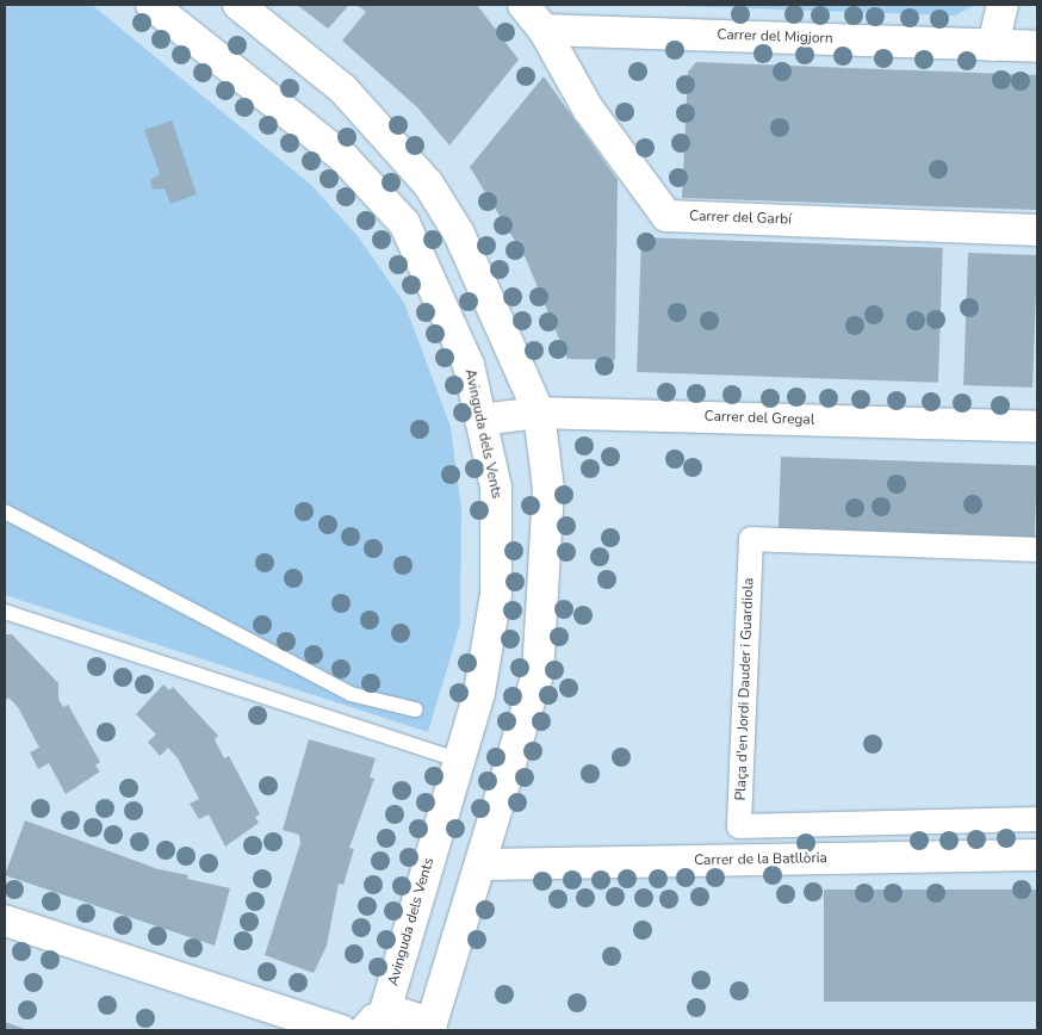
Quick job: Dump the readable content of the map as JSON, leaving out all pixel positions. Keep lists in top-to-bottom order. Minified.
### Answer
{"streets":{"street":["Carrer del Migjorn","Carrer del Garbí","Carrer del Gregal","Avinguda dels Vents","Plaça d'en Jordi Dauder i Guardiola","Carrer de la Batllòria"]},"crossings":[["Carrer del Migjorn","Carrer del Garbí"],["Carrer del Gregal","Avinguda dels Vents"]]}
